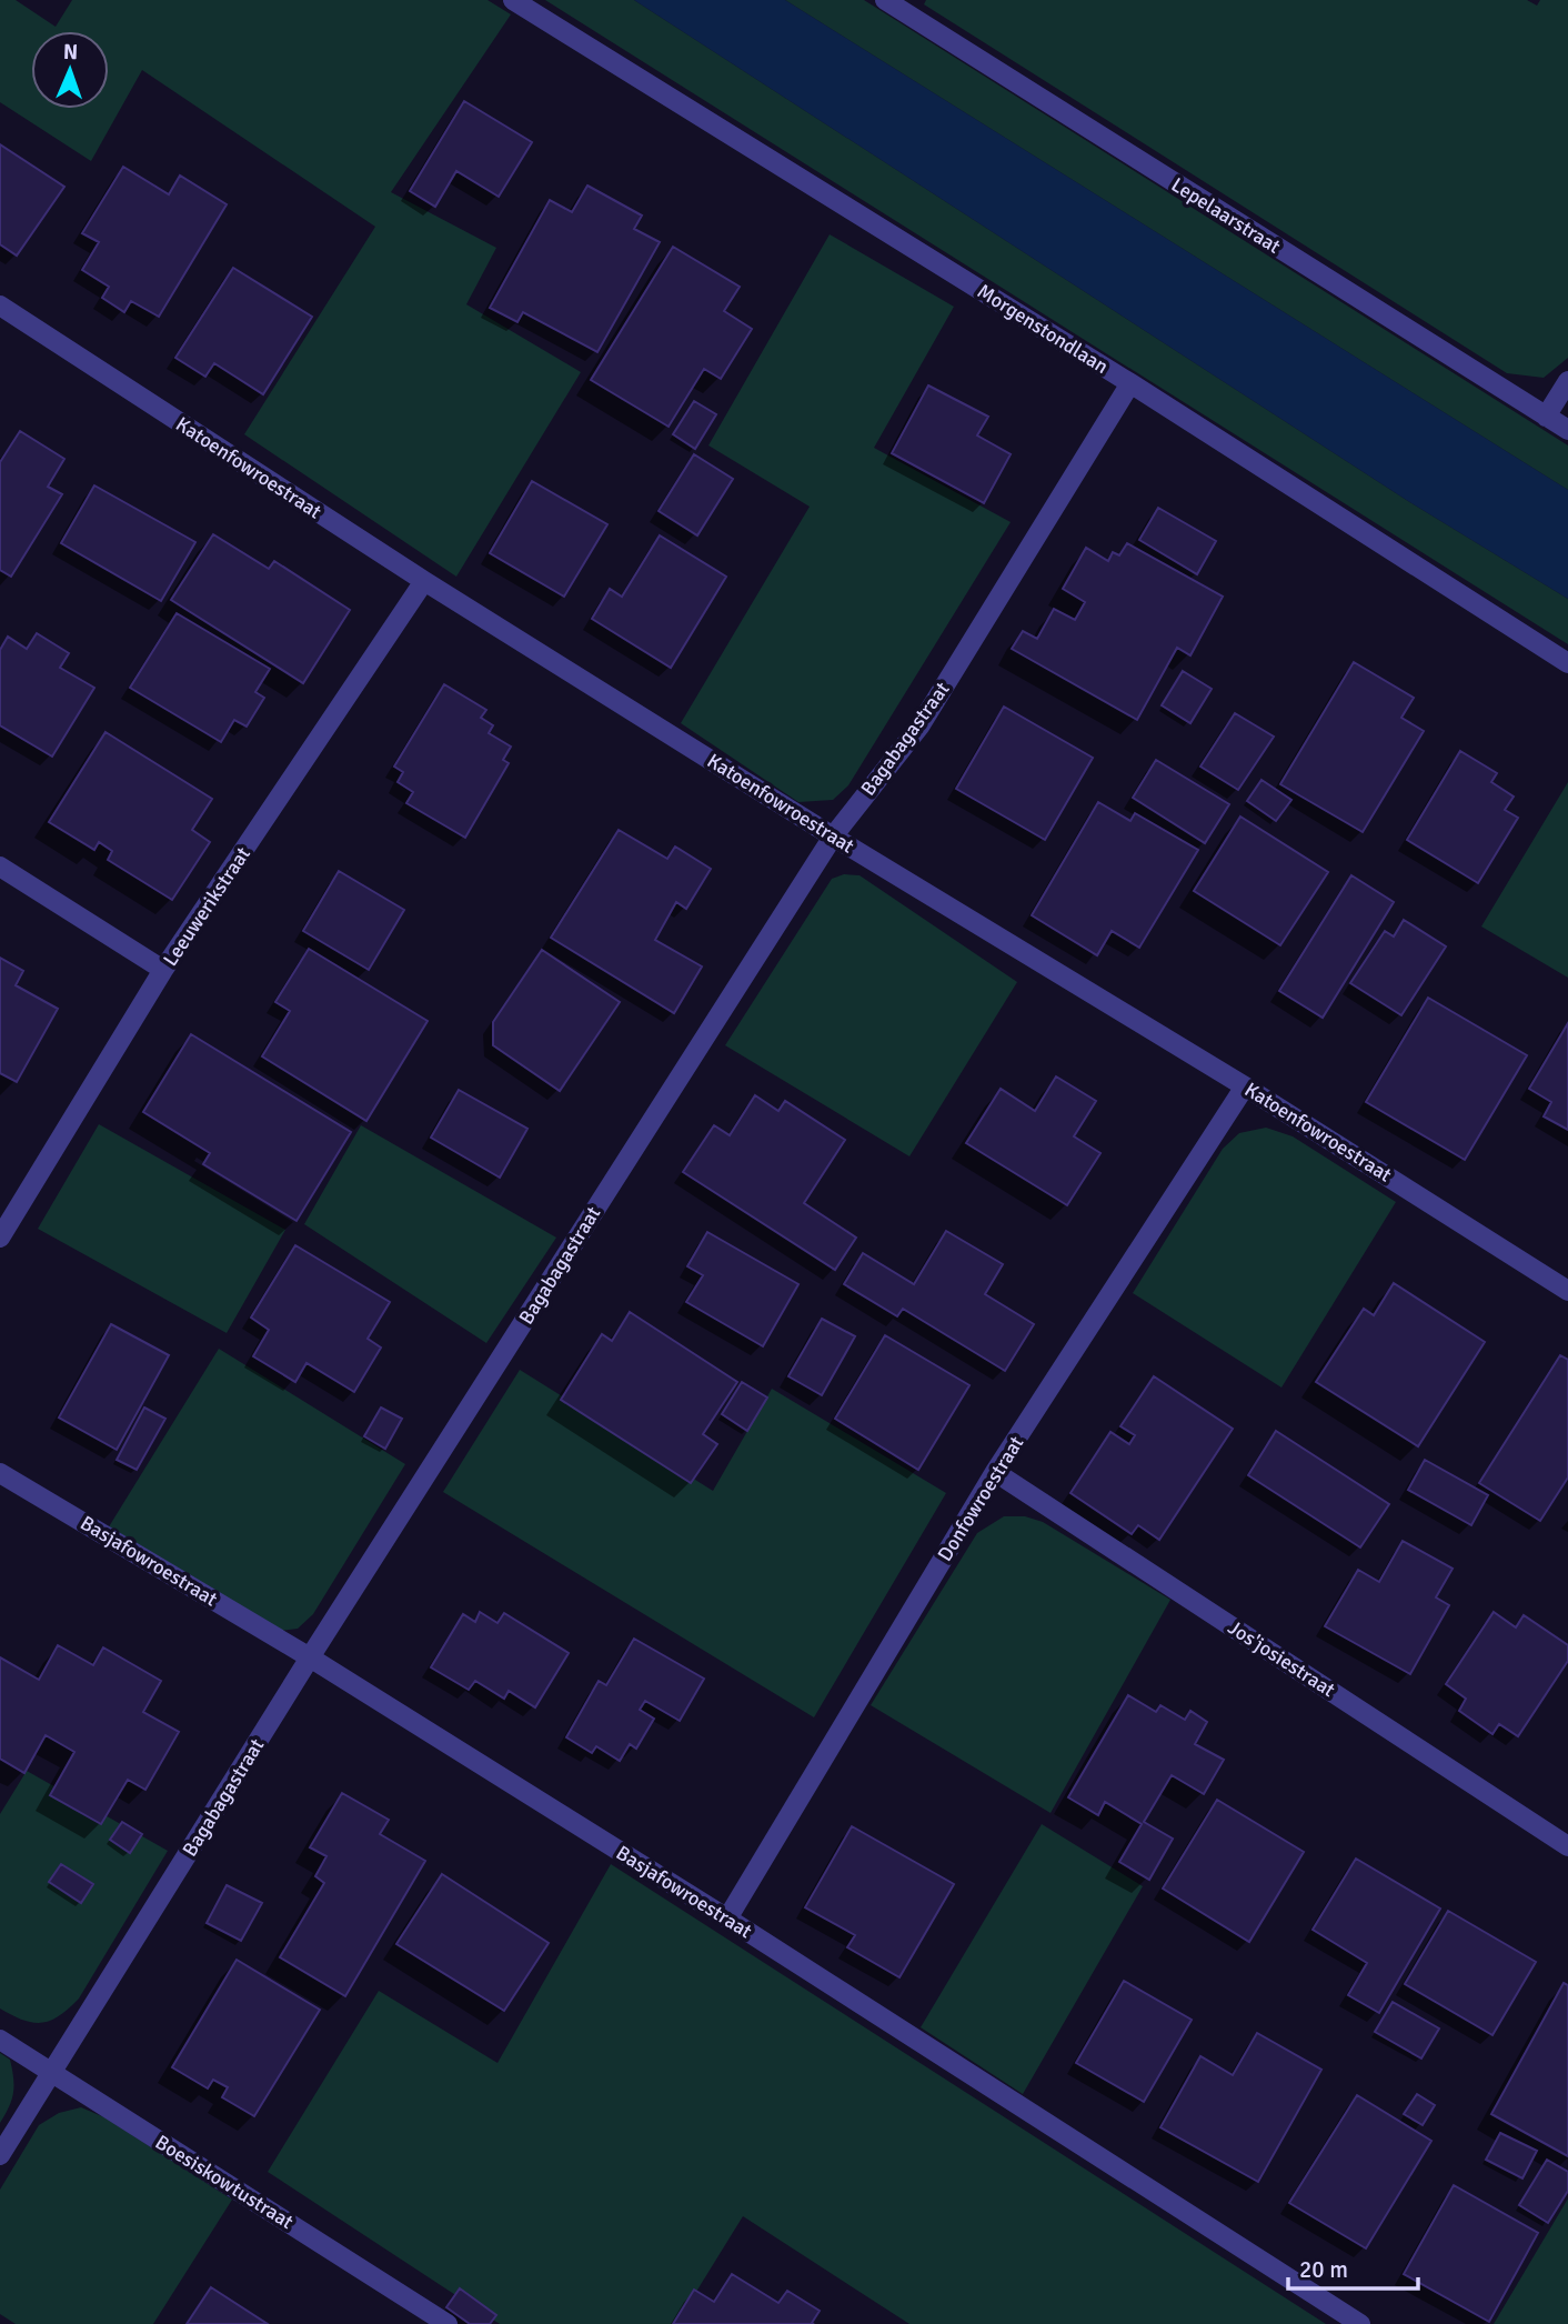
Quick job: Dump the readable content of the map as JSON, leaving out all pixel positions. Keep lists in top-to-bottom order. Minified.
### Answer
{"streets":{"street":["Lepelaarstraat","Morgenstondlaan","Katoenfowroestraat","Bagabagastraat","Leeuwerikstraat","Donfowroestraat","Basjafowroestraat","Jos'josiestraat","Boesiskowtustraat"]},"crossings":[["Morgenstondlaan","Bagabagastraat"],["Katoenfowroestraat","Bagabagastraat"],["Katoenfowroestraat","Leeuwerikstraat"],["Katoenfowroestraat","Donfowroestraat"],["Bagabagastraat","Basjafowroestraat"],["Bagabagastraat","Boesiskowtustraat"],["Donfowroestraat","Basjafowroestraat"],["Donfowroestraat","Jos'josiestraat"]],"scale_bar":"20 m","north":"top"}
